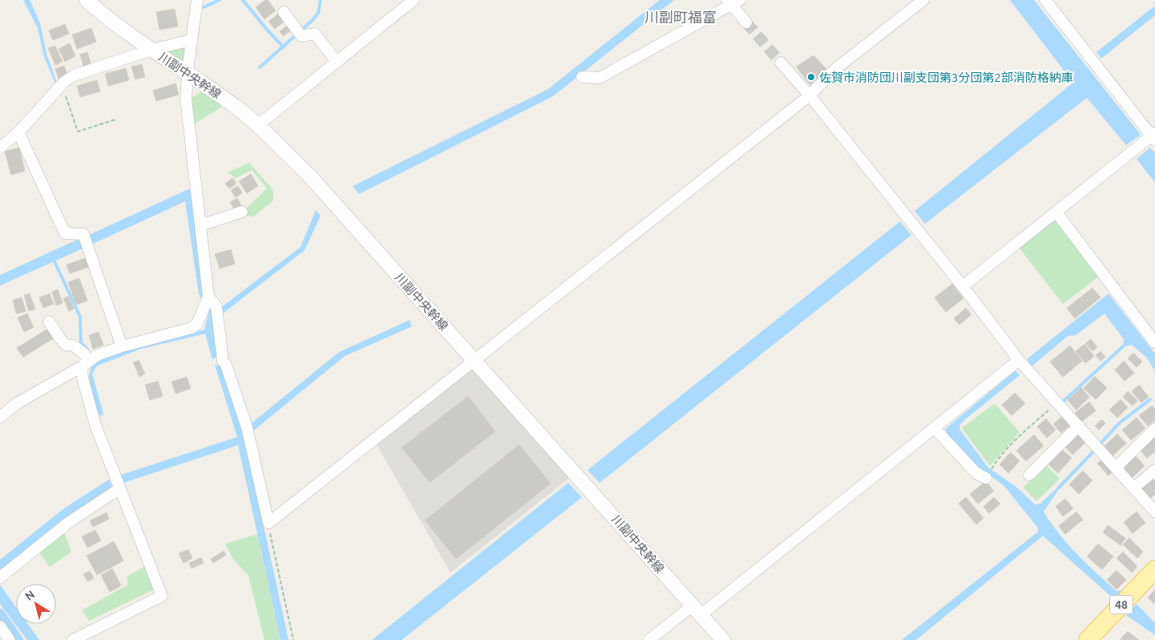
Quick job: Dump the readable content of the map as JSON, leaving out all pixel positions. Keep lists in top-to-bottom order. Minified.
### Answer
{"streets":{"main road":["48"],"street":["川副中央幹線"]},"districts":["川副町福富"],"places":["佐賀市消防団川副支団第3分団第2部消防格納庫"],"north":"top left"}
